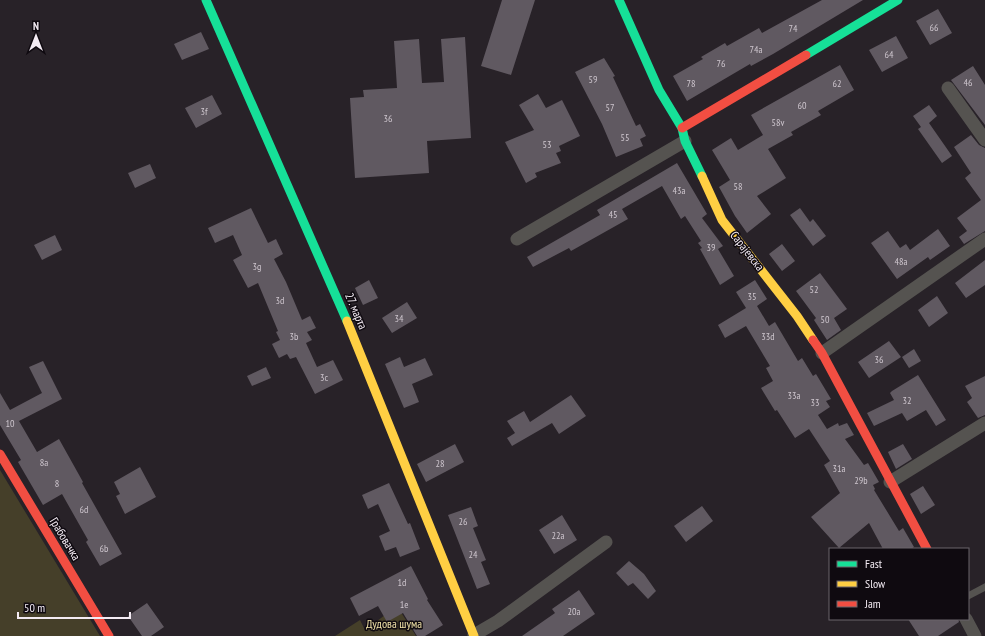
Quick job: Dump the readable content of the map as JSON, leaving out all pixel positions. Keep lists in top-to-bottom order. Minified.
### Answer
{"streets":{"street":["Сарајевска","27. марта","Грабовачка"]},"parks":["Дудова шума"],"house_numbers":["66","74","74a","64","76","59","46","78","62","60","57","3f","36","58v","55","53","58","43a","45","39","48a","3g","52","35","3d","34","50","3b","33d","36","3c","33a","32","33","10","8a","28","31a","29b","8","6d","26","22a","6b","24","1d","1e","20a"],"legend":["Fast","Slow","Jam"],"scale_bar":"50 m","north":"top"}
